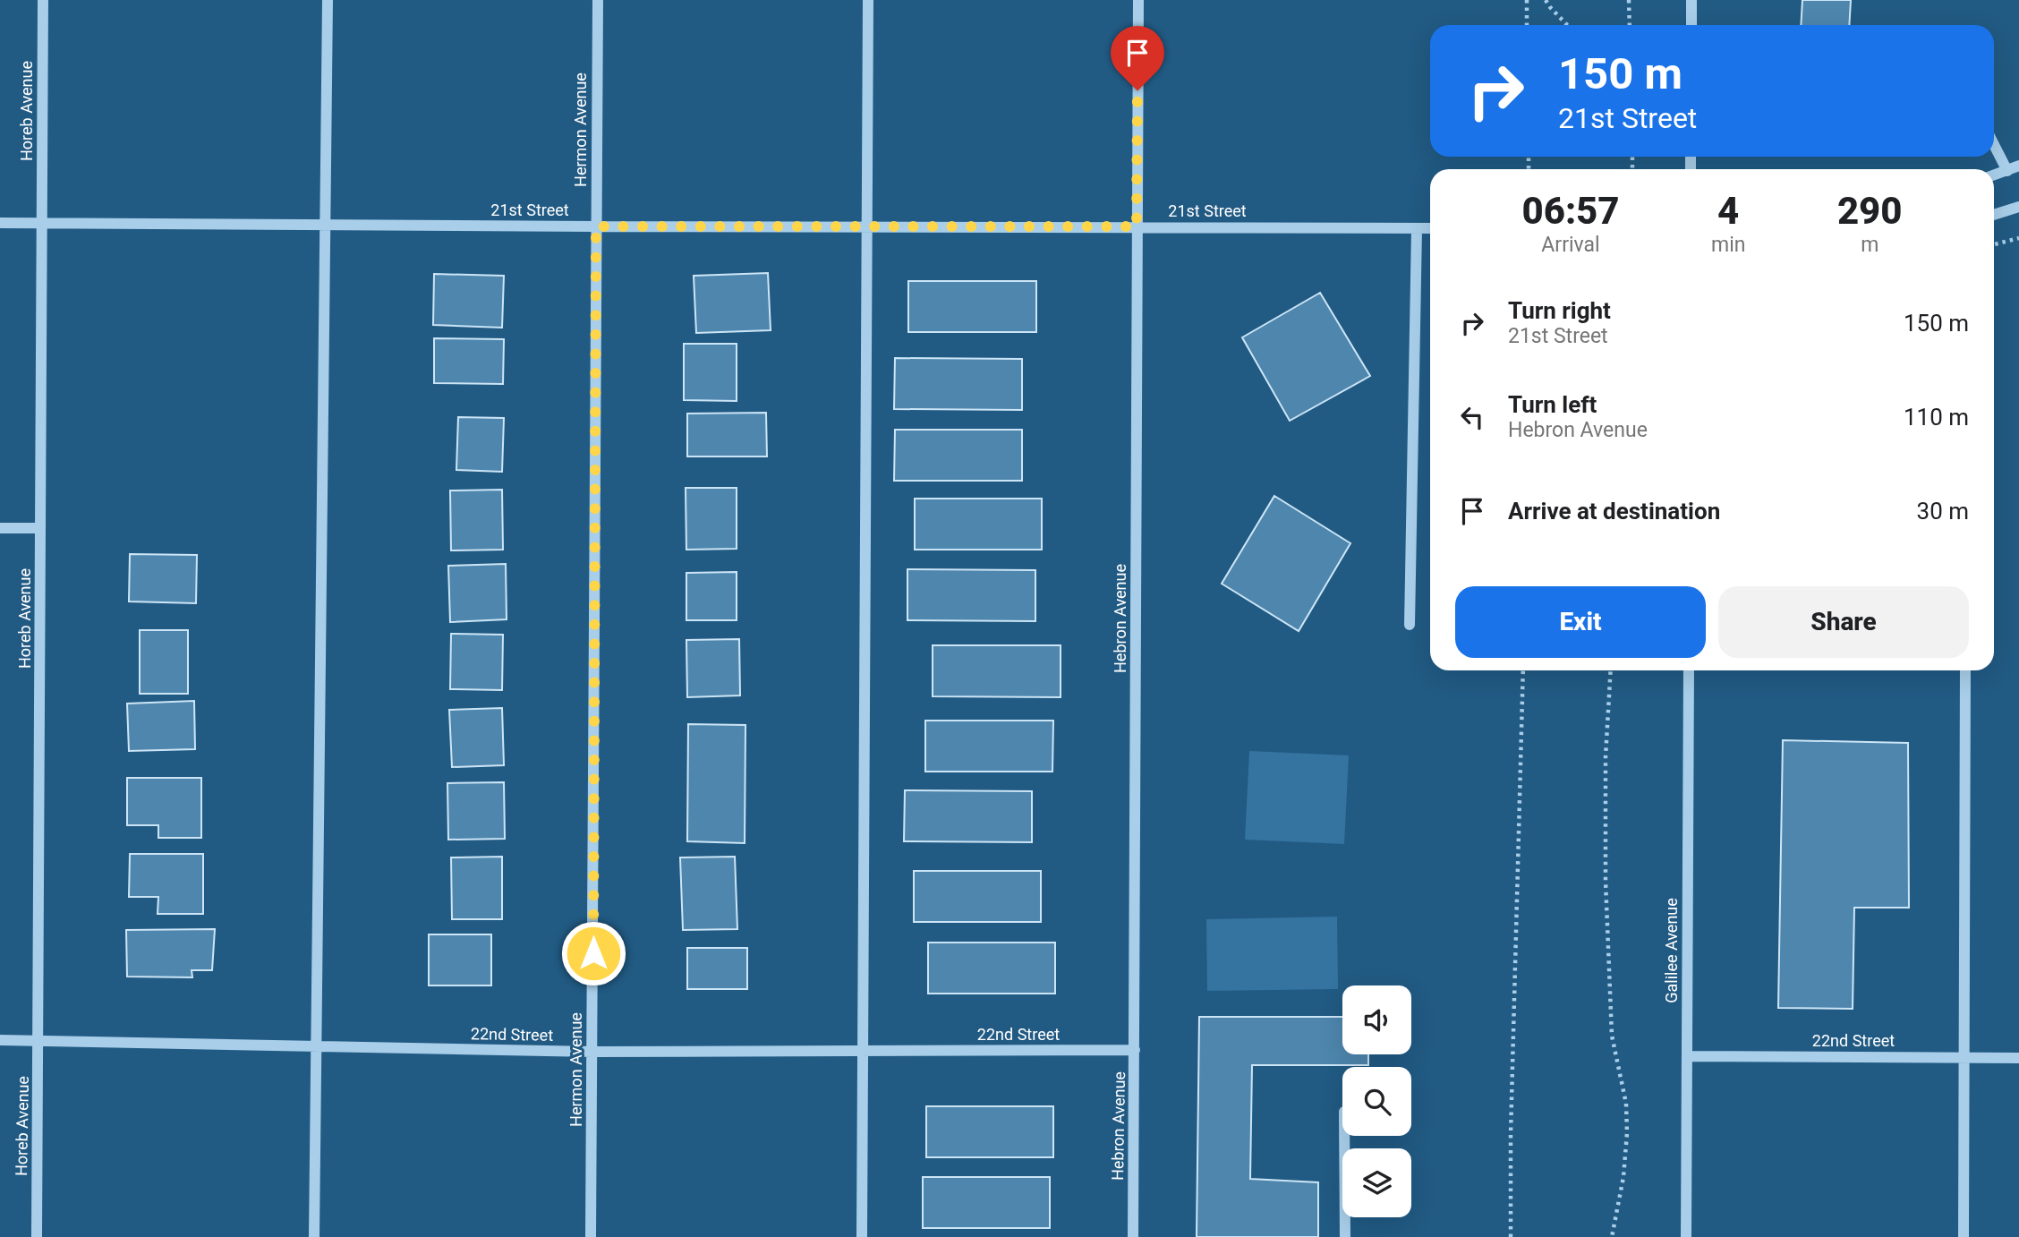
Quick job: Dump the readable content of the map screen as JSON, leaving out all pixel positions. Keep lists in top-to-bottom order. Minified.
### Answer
{"streets":{"street":["Horeb Avenue","Hermon Avenue","21st Street","Hebron Avenue","Galilee Avenue","22nd Street"]},"crossings":[["Horeb Avenue","21st Street"],["Horeb Avenue","22nd Street"],["Hermon Avenue","21st Street"],["Hermon Avenue","22nd Street"],["21st Street","Hebron Avenue"],["Hebron Avenue","22nd Street"],["Galilee Avenue","22nd Street"]],"page":{"turn":["150 m","21st Street"],"eta":["06:57","Arrival","4","min","290","m"],"list":[{"name":"Turn right","note":"21st Street","value":"150 m"},{"name":"Turn left","note":"Hebron Avenue","value":"110 m"},{"name":"Arrive at destination","value":"30 m"}],"buttons":["Exit","Share"]}}
